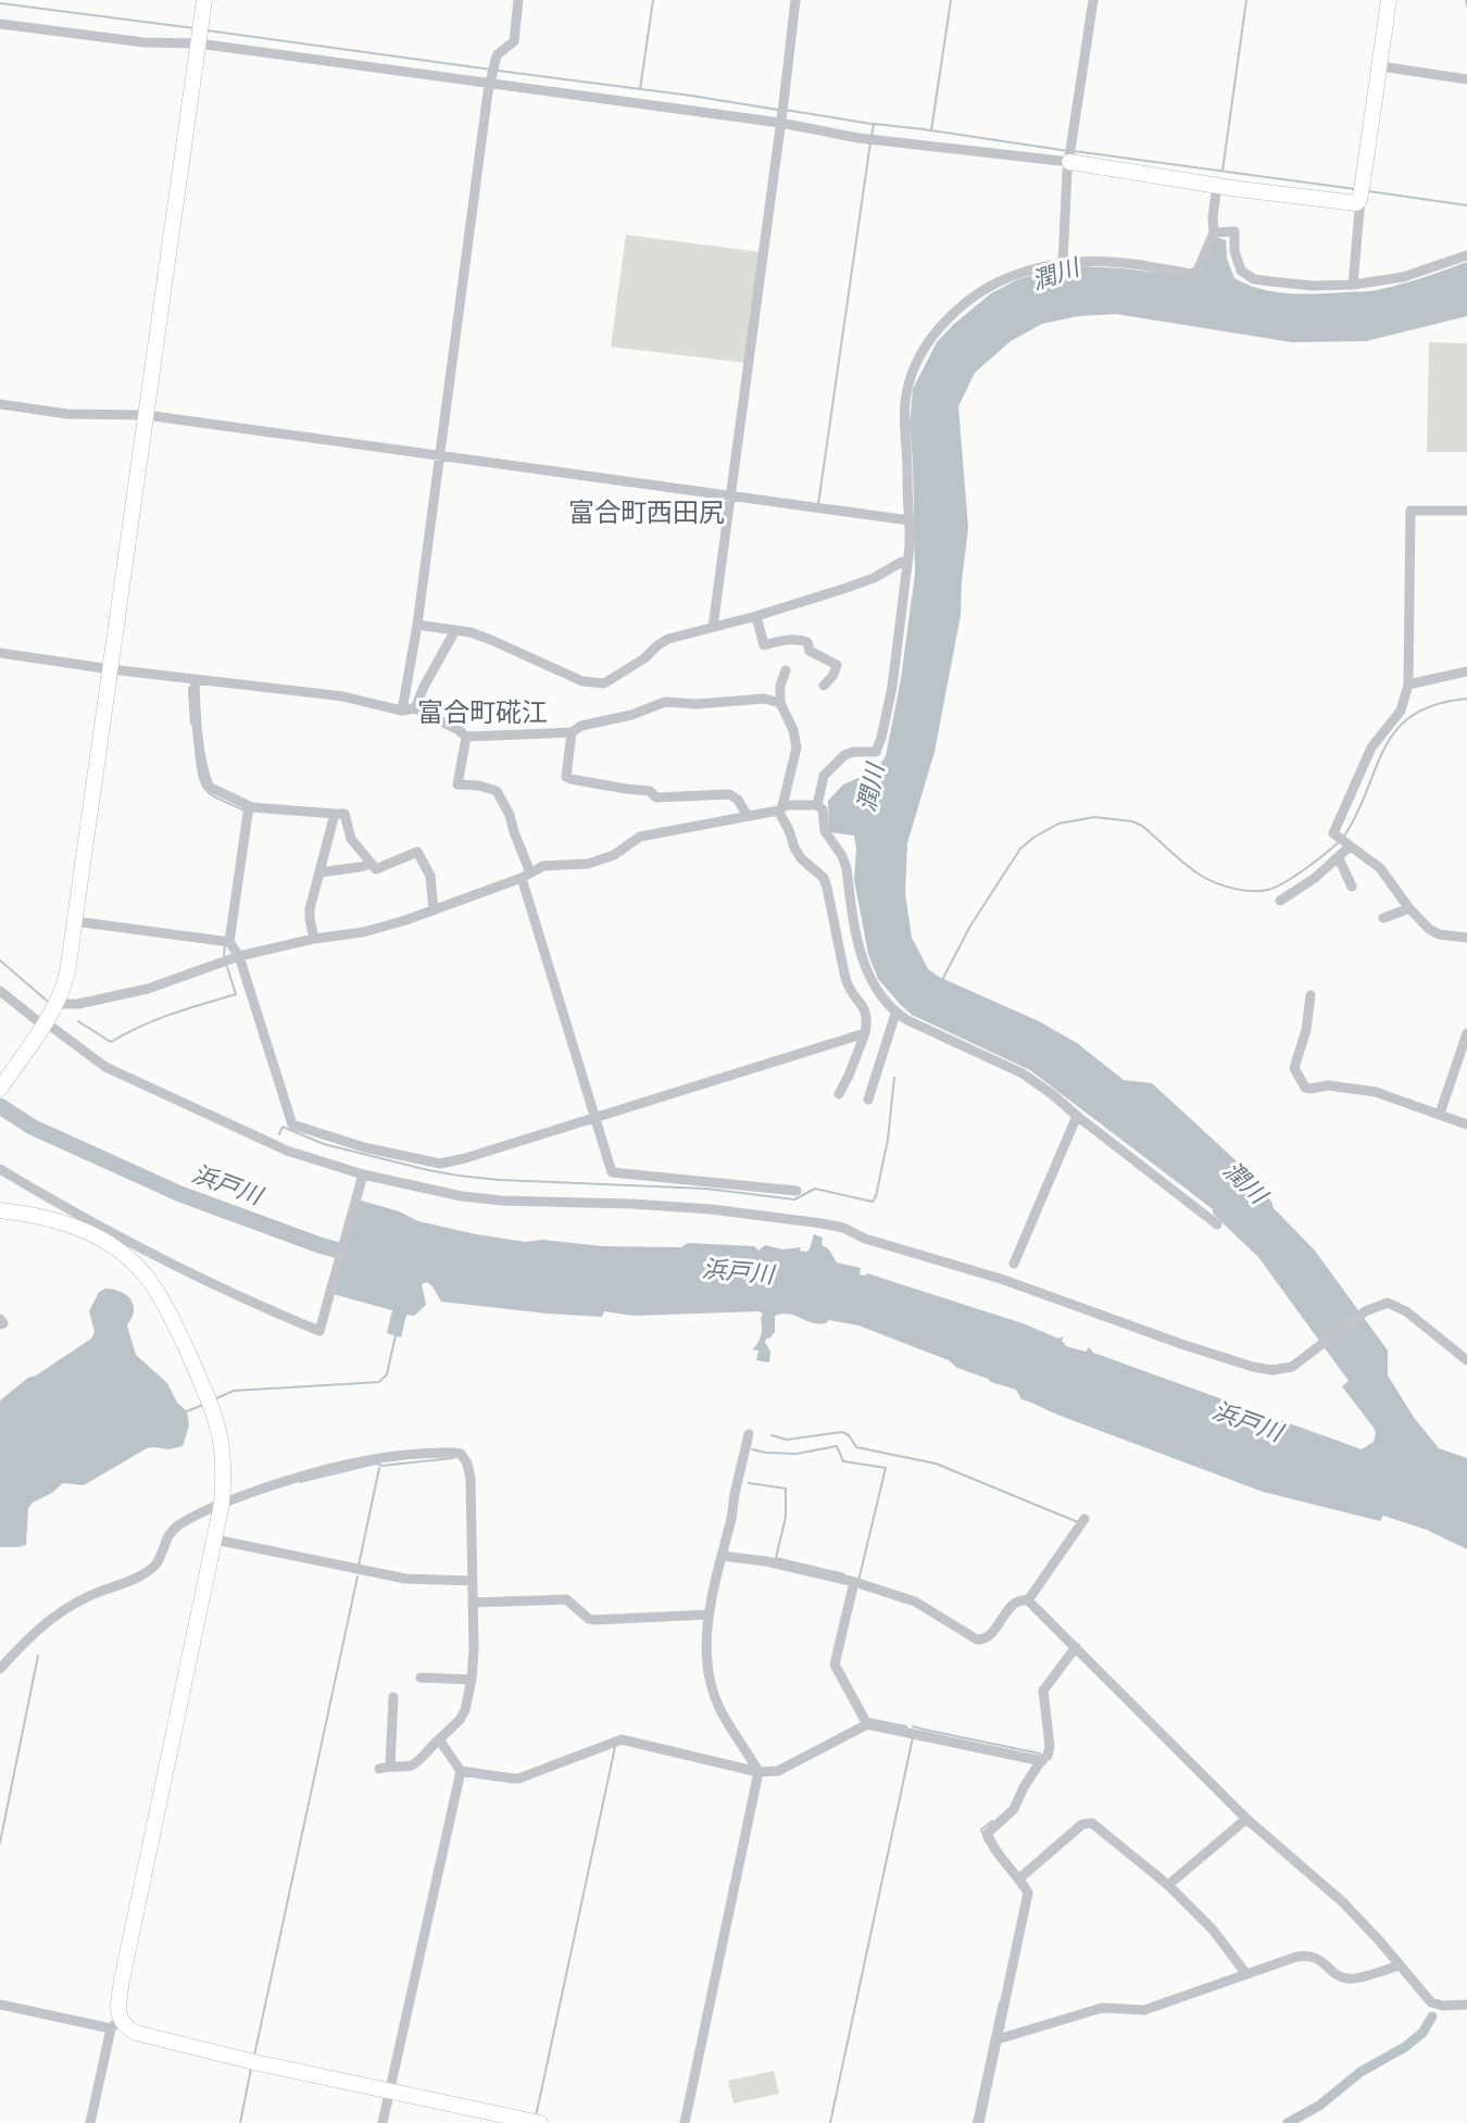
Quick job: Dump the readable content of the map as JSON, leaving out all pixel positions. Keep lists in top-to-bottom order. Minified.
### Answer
{"districts":["富合町西田尻","富合町硴江"],"water":["潤川","浜戸川"]}
